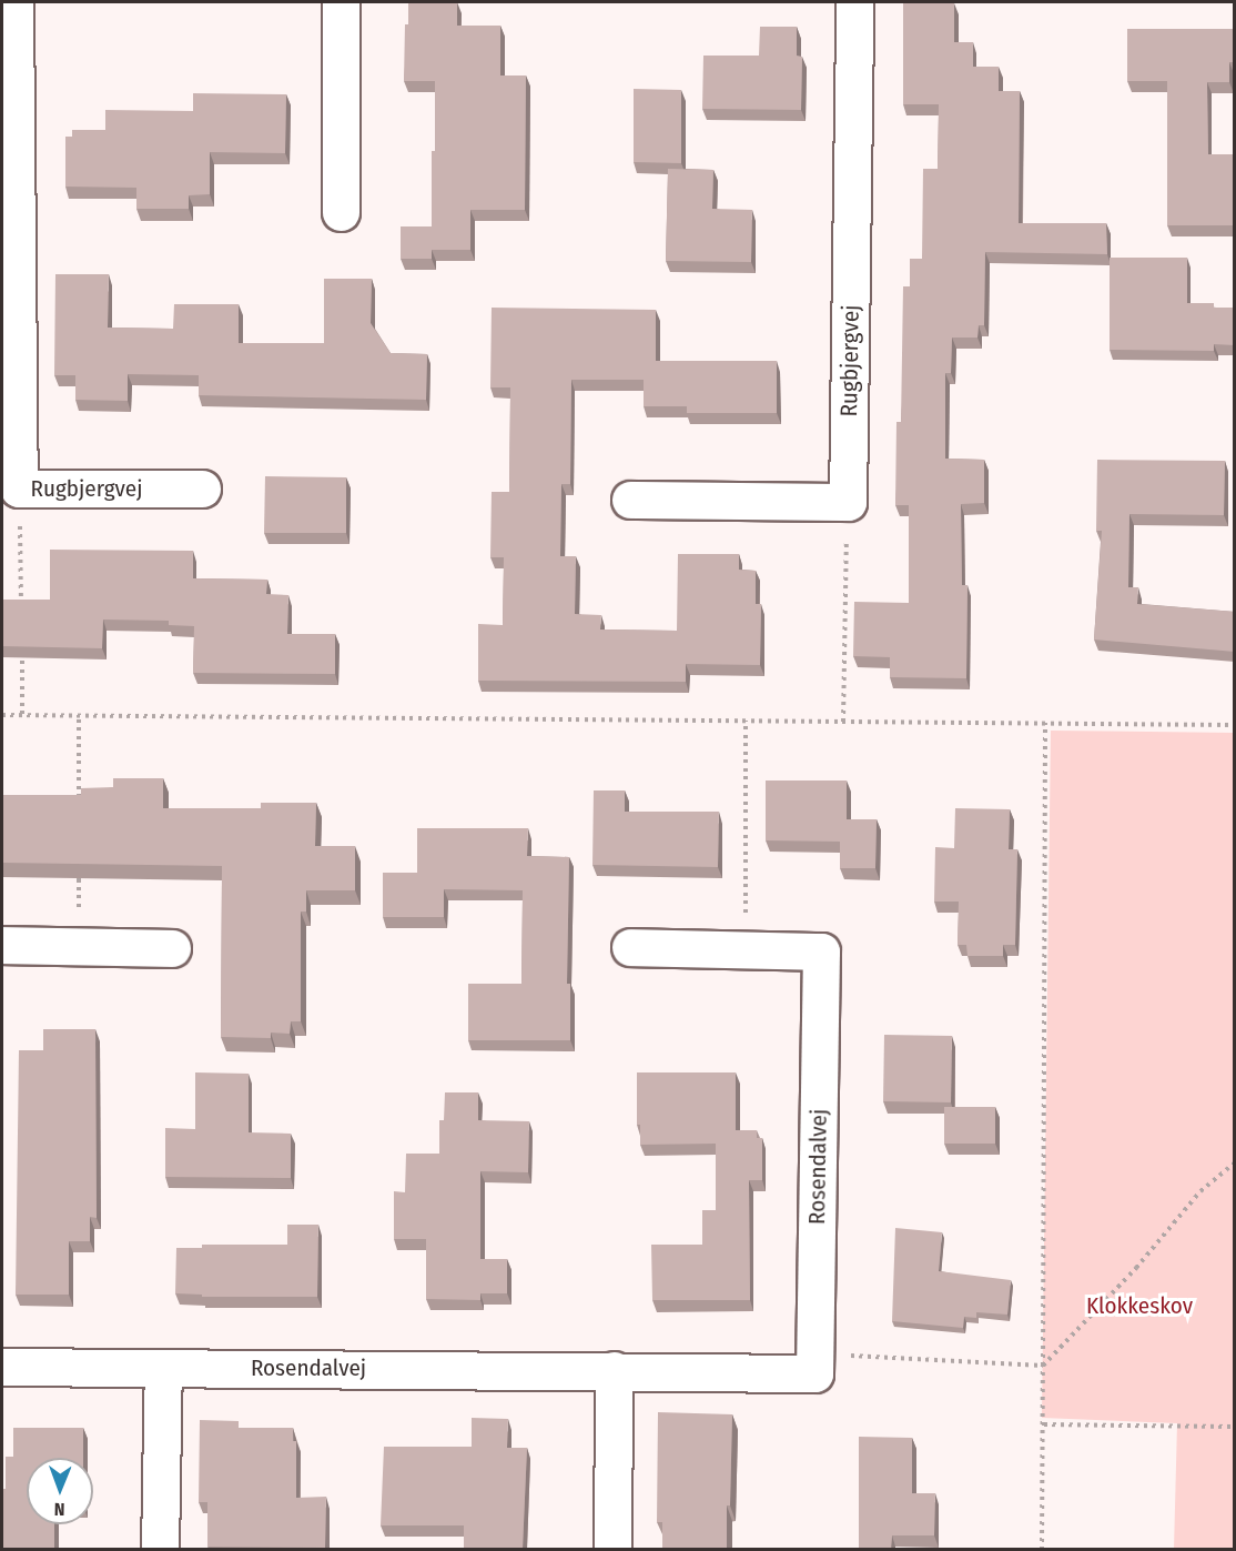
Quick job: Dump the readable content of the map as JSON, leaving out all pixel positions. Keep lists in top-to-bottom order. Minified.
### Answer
{"streets":{"street":["Rugbjergvej","Rosendalvej"]},"parks":["Klokkeskov"],"north":"bottom"}
